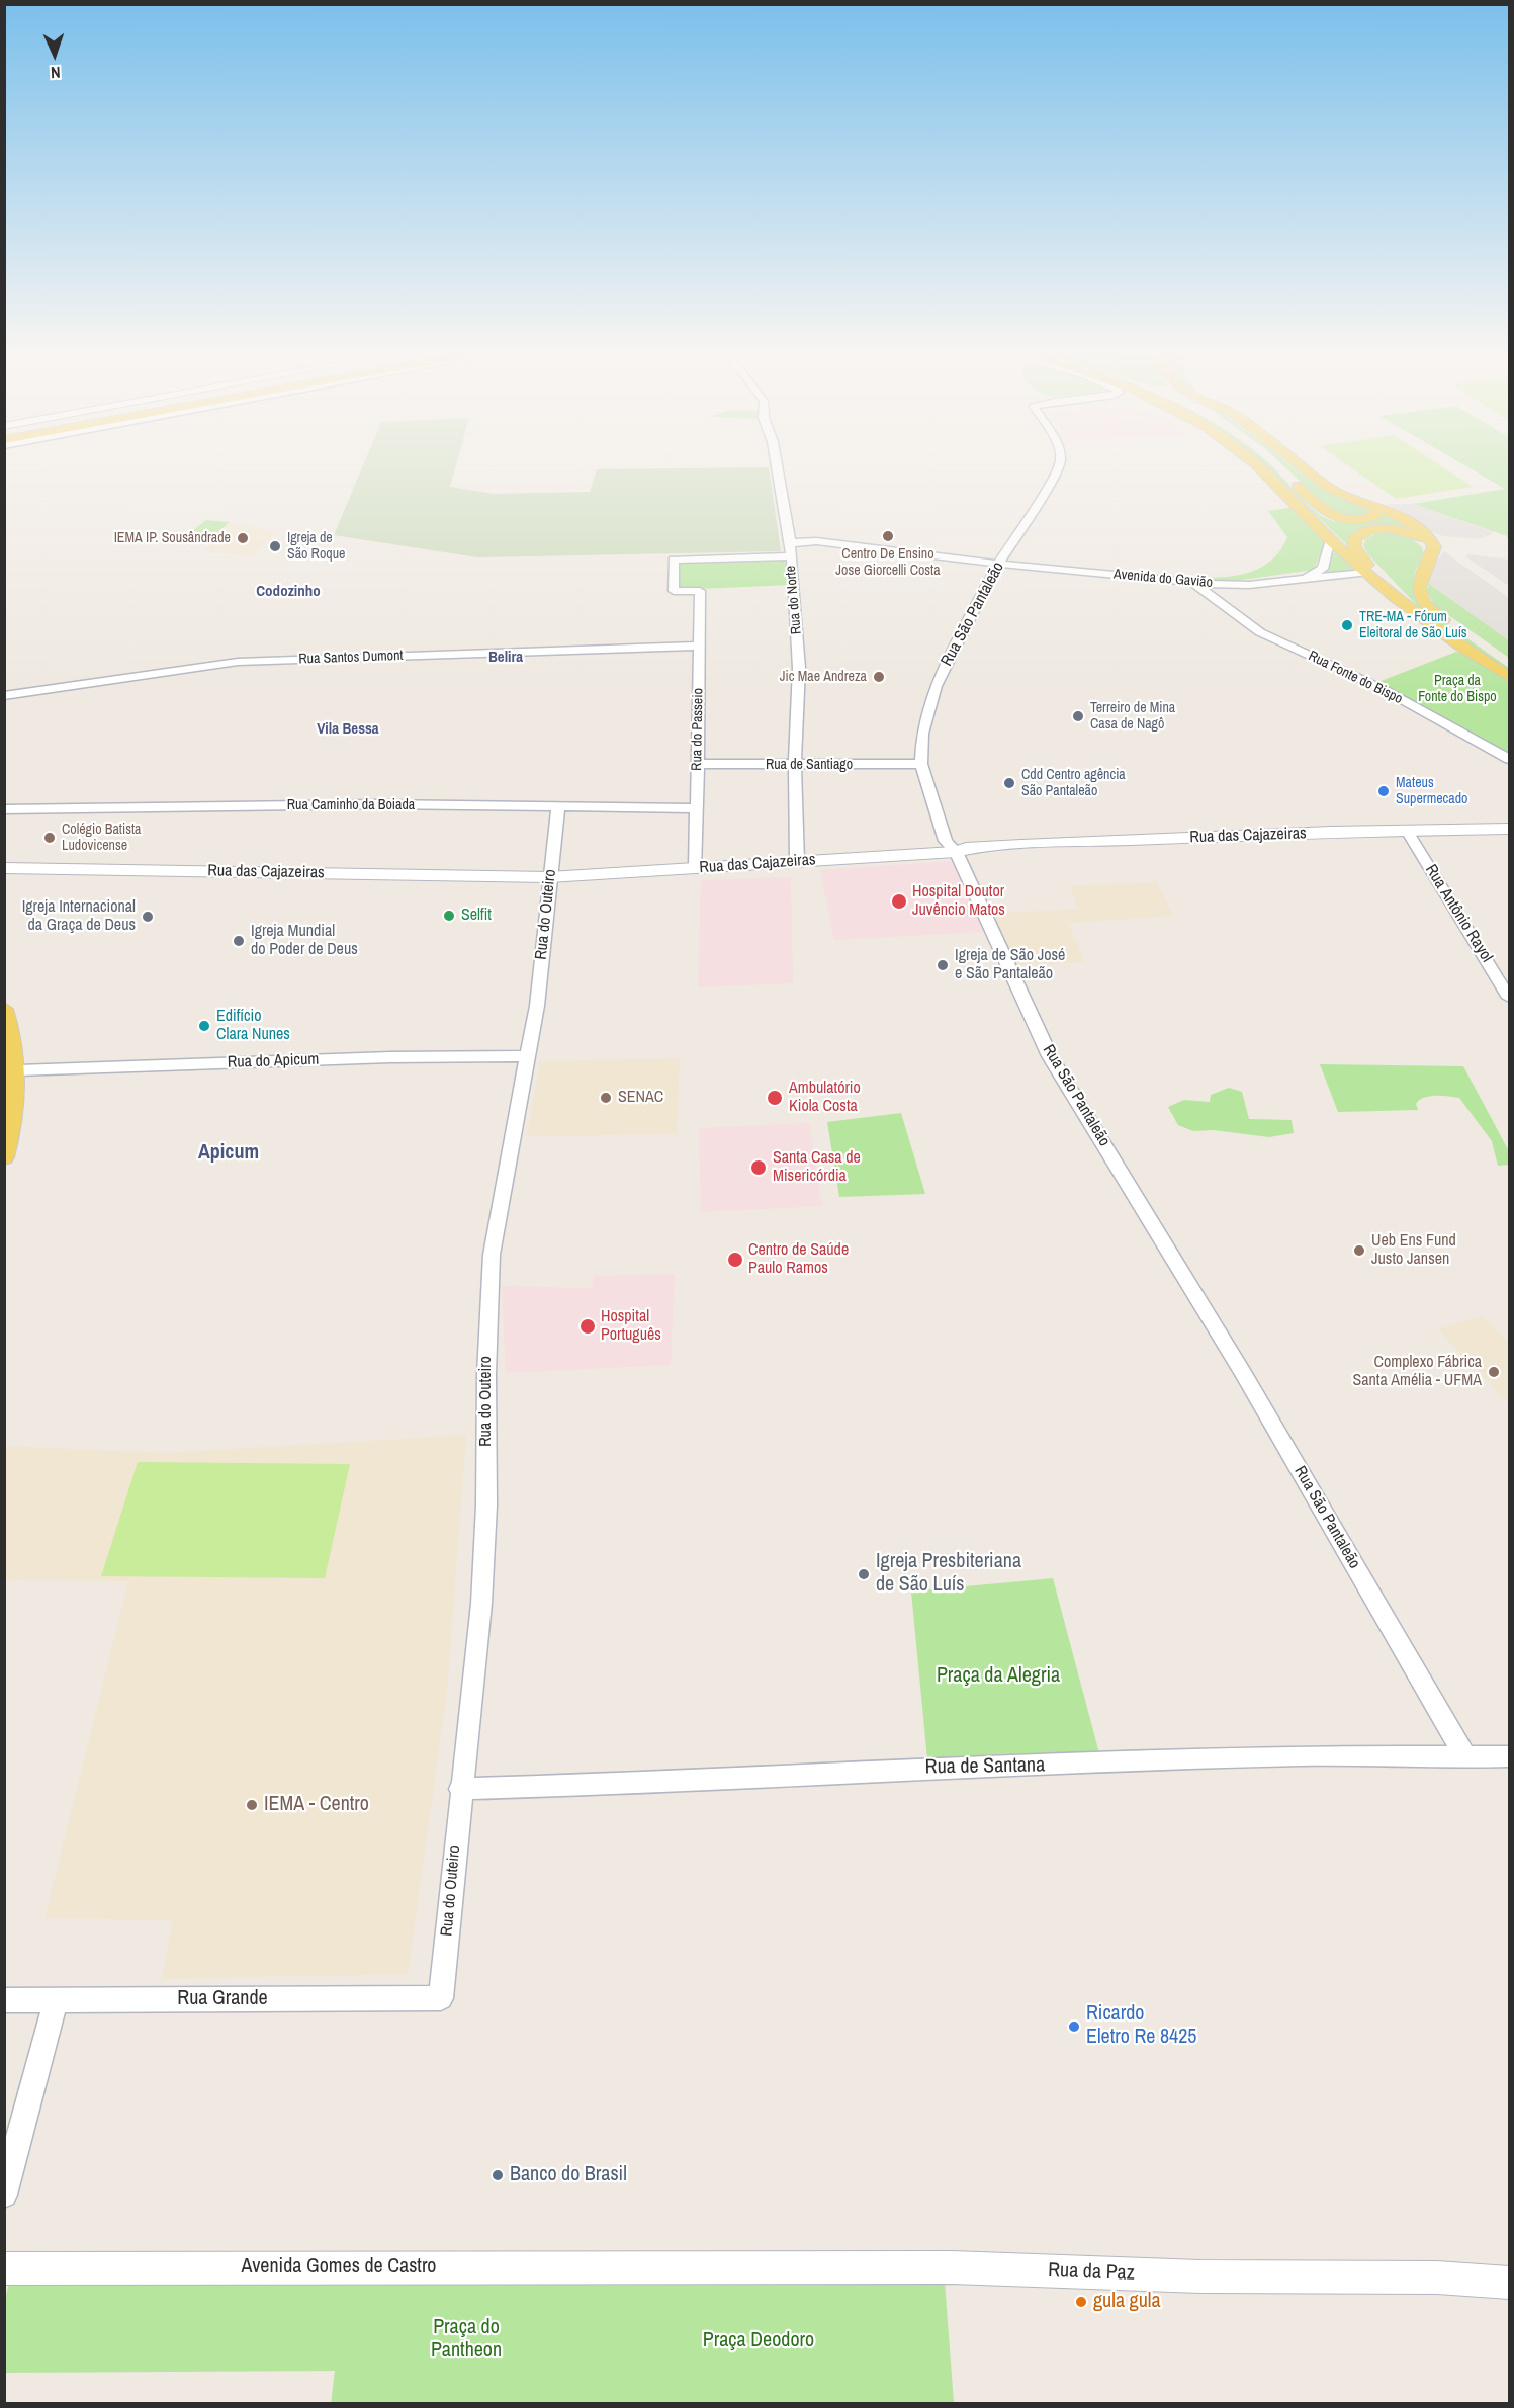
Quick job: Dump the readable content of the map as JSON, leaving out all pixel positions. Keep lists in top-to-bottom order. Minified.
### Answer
{"streets":{"main road":["Rua das Cajazeiras","Avenida Gomes de Castro","Rua da Paz"],"street":["Avenida do Gavião","Rua do Norte","Rua São Pantaleão","Rua Santos Dumont","Rua Fonte do Bispo","Rua do Passeio","Rua de Santiago","Rua Caminho da Boiada","Rua Antônio Rayol","Rua do Outeiro","Rua do Apicum","Rua de Santana","Rua Grande"]},"crossings":[["Avenida do Gavião","Rua do Norte"],["Avenida do Gavião","Rua São Pantaleão"],["Avenida do Gavião","Rua Fonte do Bispo"],["Rua do Norte","Rua do Passeio"],["Rua do Norte","Rua de Santiago"],["Rua do Norte","Rua das Cajazeiras"],["Rua São Pantaleão","Rua de Santiago"],["Rua São Pantaleão","Rua das Cajazeiras"],["Rua São Pantaleão","Rua de Santana"],["Rua Santos Dumont","Rua do Passeio"],["Rua do Passeio","Rua de Santiago"],["Rua do Passeio","Rua Caminho da Boiada"],["Rua do Passeio","Rua das Cajazeiras"],["Rua Caminho da Boiada","Rua do Outeiro"],["Rua das Cajazeiras","Rua Antônio Rayol"],["Rua das Cajazeiras","Rua do Outeiro"],["Rua do Outeiro","Rua do Apicum"],["Rua do Outeiro","Rua de Santana"],["Rua do Outeiro","Rua Grande"],["Avenida Gomes de Castro","Rua da Paz"]],"districts":["Codozinho","Belira","Vila Bessa","Apicum"],"parks":["Praça da Fonte do Bispo","Praça da Alegria","Praça do Pantheon","Praça Deodoro"],"places":["Centro De Ensino Jose Giorcelli Costa","IEMA IP. Sousândrade","Igreja de São Roque","TRE-MA - Fórum Eleitoral de São Luís","Jic Mae Andreza","Terreiro de Mina Casa de Nagô","Cdd Centro agência São Pantaleão","Mateus Supermecado","Colégio Batista Ludovicense","Hospital Doutor Juvêncio Matos","Selfit","Igreja Internacional da Graça de Deus","Igreja Mundial do Poder de Deus","Igreja de São José e São Pantaleão","Edifício Clara Nunes","SENAC","Ambulatório Kiola Costa","Santa Casa de Misericórdia","Ueb Ens Fund Justo Jansen","Centro de Saúde Paulo Ramos","Hospital Português","Complexo Fábrica Santa Amélia - UFMA","Igreja Presbiteriana de São Luís","IEMA - Centro","Ricardo Eletro Re 8425","Banco do Brasil","gula gula"],"north":"bottom"}
